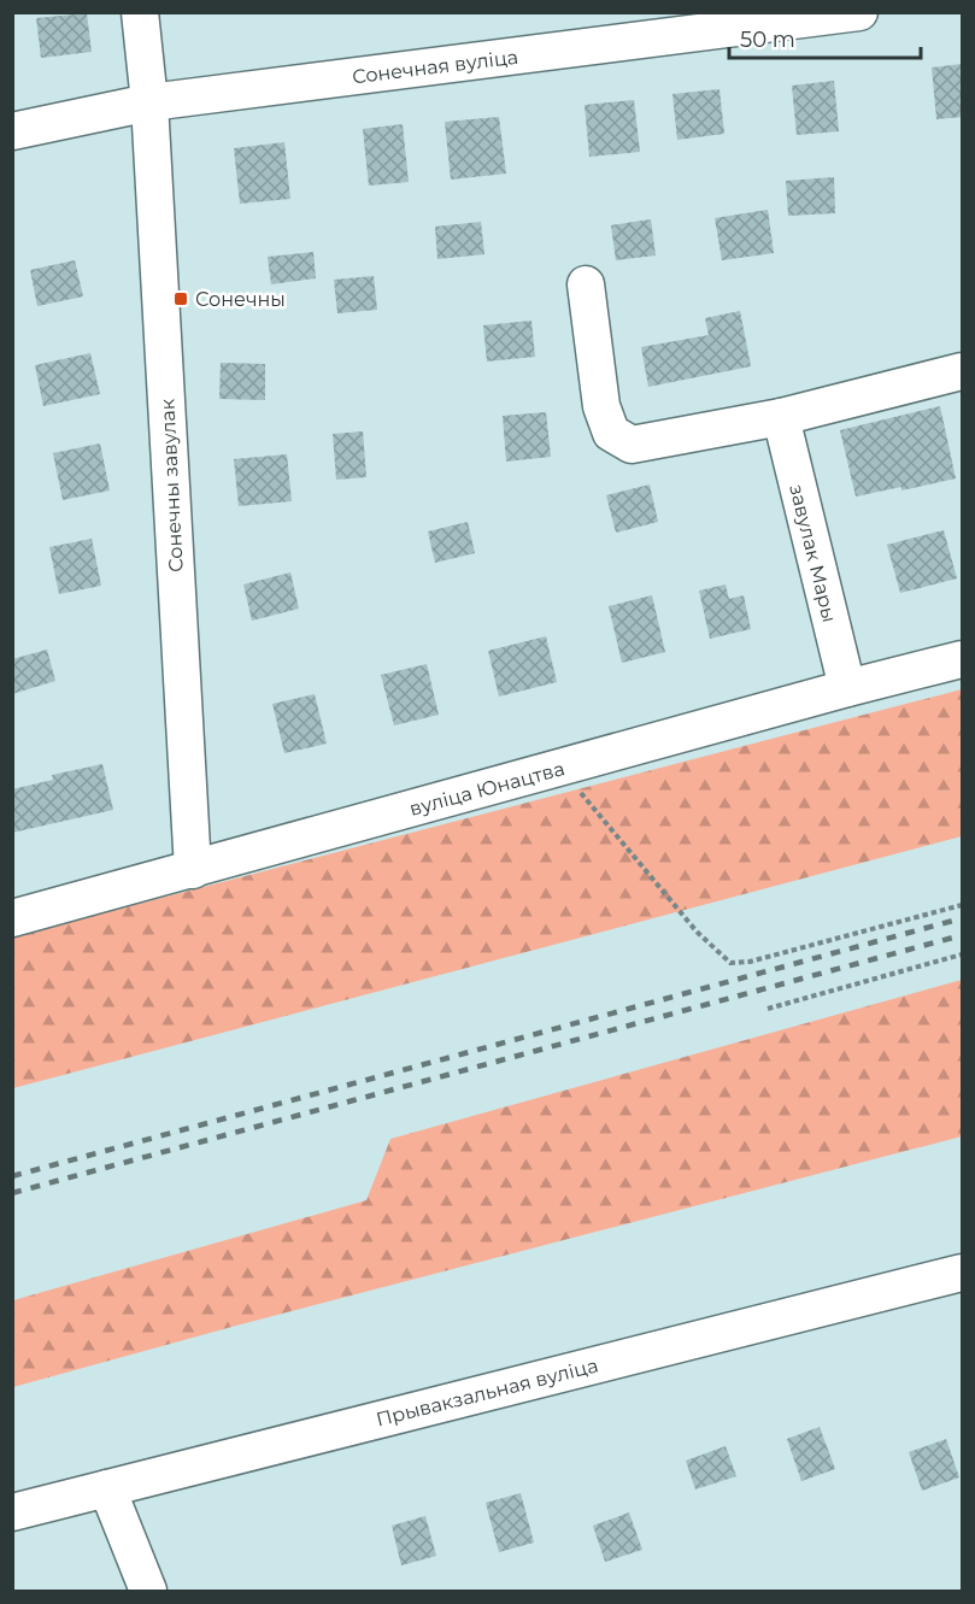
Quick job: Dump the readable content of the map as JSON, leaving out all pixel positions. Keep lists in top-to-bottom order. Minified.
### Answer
{"streets":{"street":["Сонечная вуліца","Сонечны завулак","завулак Мары","вуліца Юнацтва","Прывакзальная вуліца"]},"crossings":[["Сонечная вуліца","Сонечны завулак"],["Сонечны завулак","вуліца Юнацтва"],["завулак Мары","вуліца Юнацтва"]],"places":{"transit":["Сонечны"]},"scale_bar":"50 m"}
